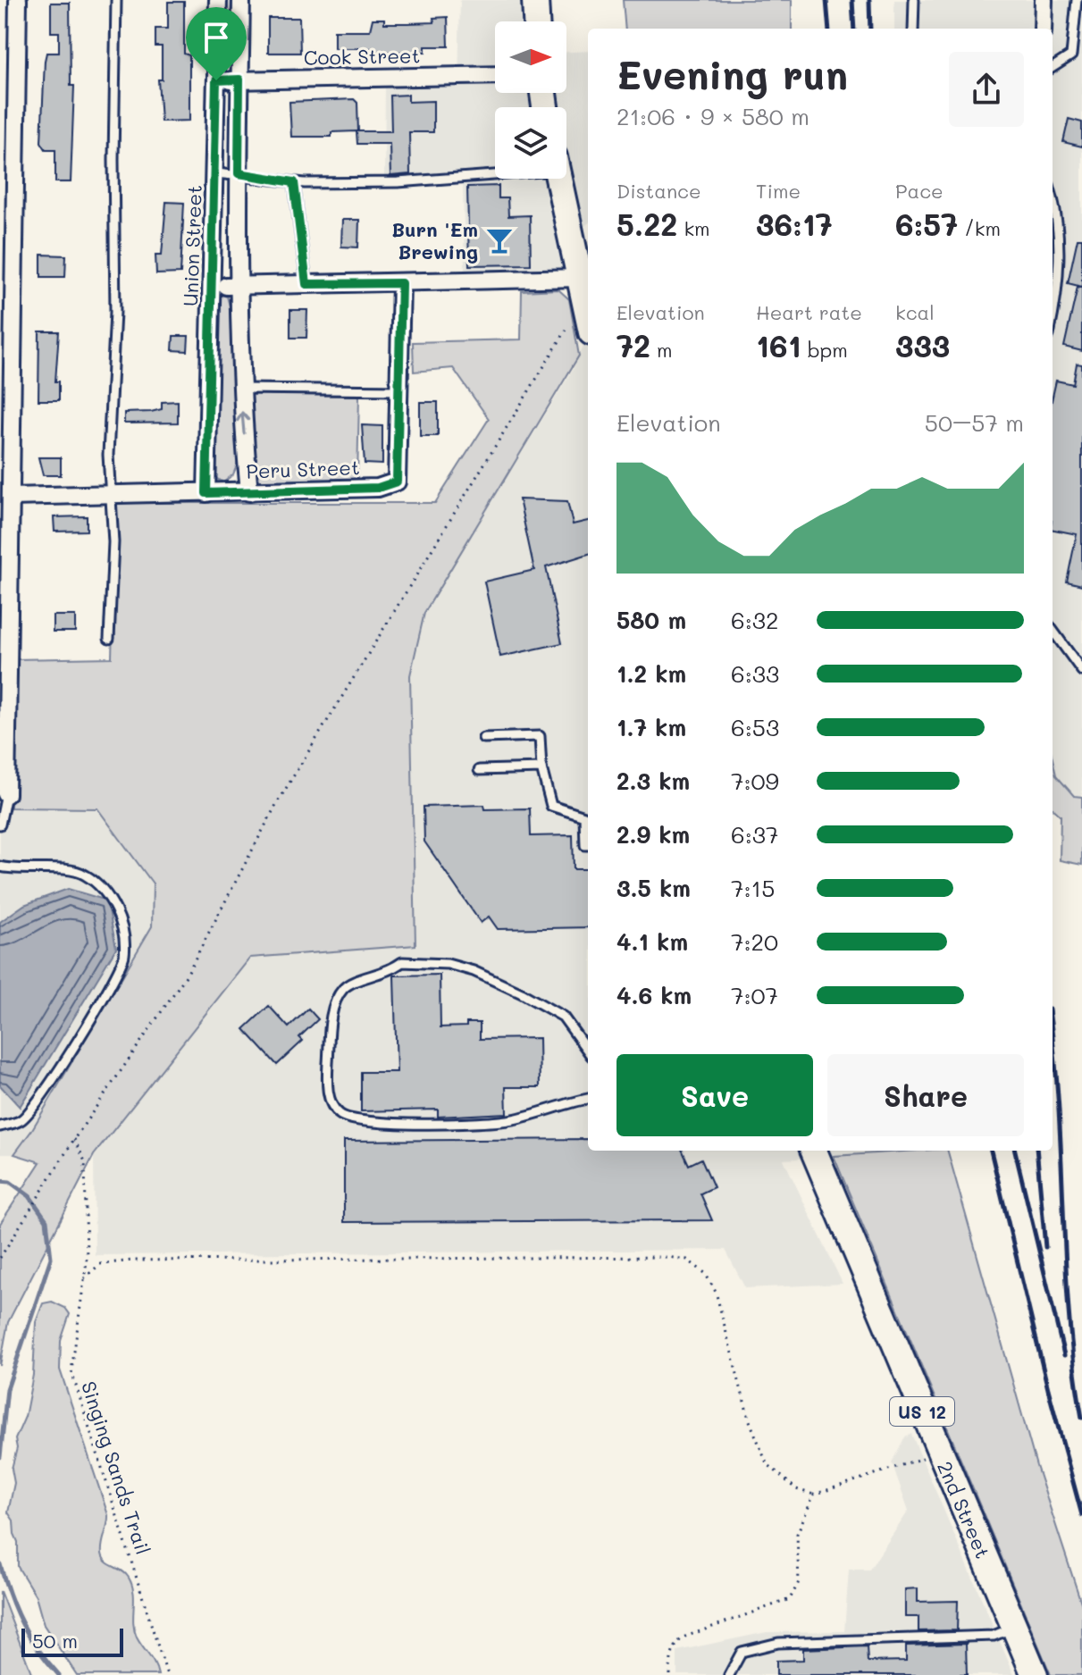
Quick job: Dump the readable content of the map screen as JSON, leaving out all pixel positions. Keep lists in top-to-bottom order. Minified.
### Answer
{"streets":{"main road":["US 12","2nd Street"],"street":["Cook Street","Union Street","Peru Street"],"path":["Singing Sands Trail"]},"crossings":[["Cook Street","Union Street"],["Union Street","Peru Street"]],"places":{"bar":["Burn 'Em Brewing"]},"scale_bar":"50 m","north":"right","page":{"heading":["Evening run","21:06 · 9 × 580 m"],"stats":[["Distance","5.22 km"],["Time","36:17"],["Pace","6:57 /km"],["Elevation","72 m"],["Heart rate","161 bpm"],["kcal","333"]],"chart":["Elevation","50–57 m"],"list":[{"name":"580 m","note":"6:32"},{"name":"1.2 km","note":"6:33"},{"name":"1.7 km","note":"6:53"},{"name":"2.3 km","note":"7:09"},{"name":"2.9 km","note":"6:37"},{"name":"3.5 km","note":"7:15"},{"name":"4.1 km","note":"7:20"},{"name":"4.6 km","note":"7:07"}],"buttons":["Save","Share"],"scale":"50 m"}}
